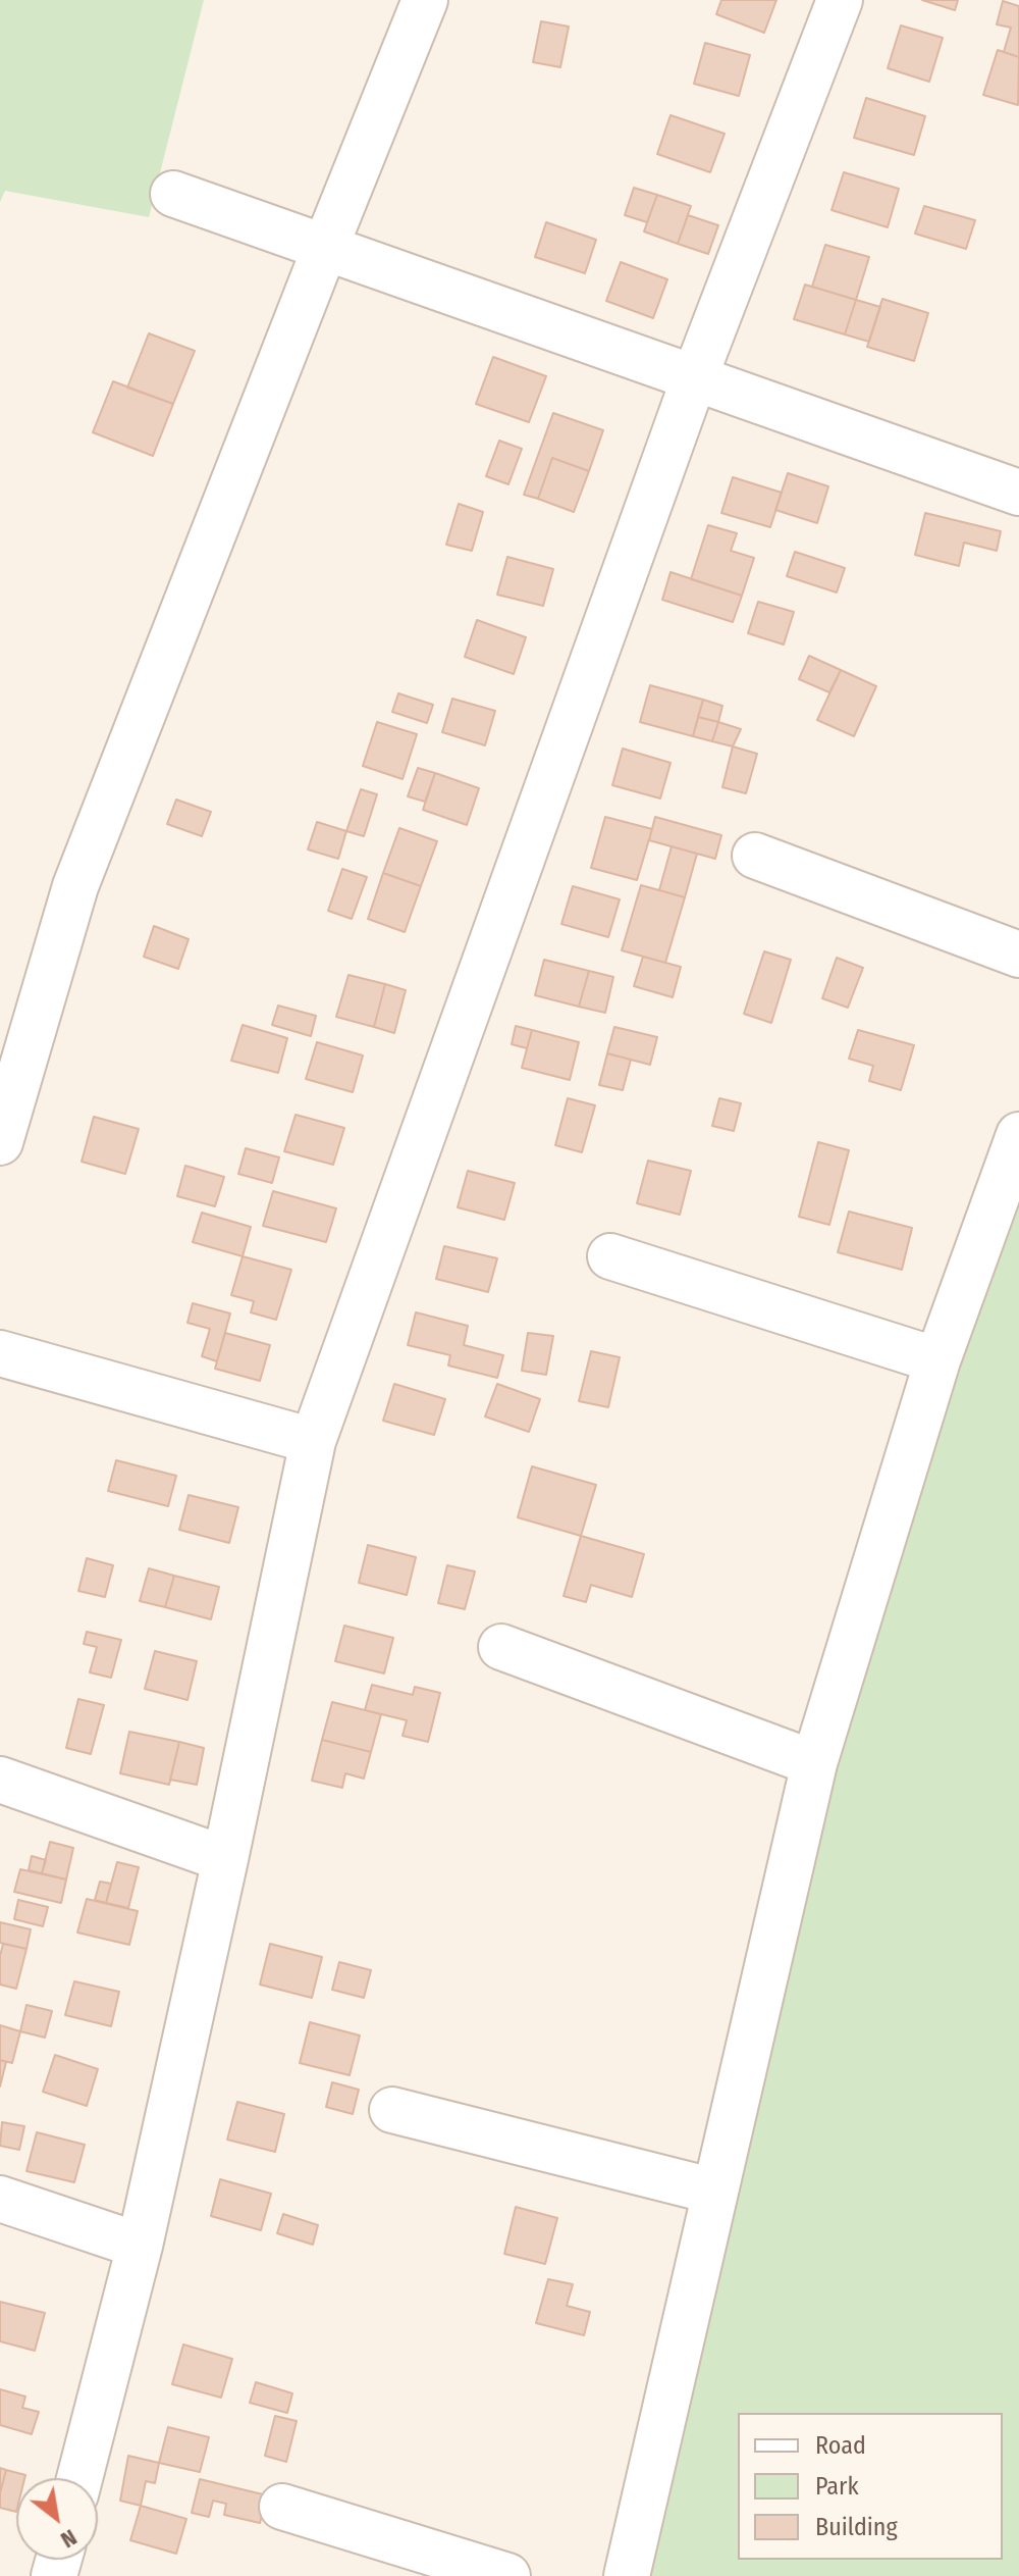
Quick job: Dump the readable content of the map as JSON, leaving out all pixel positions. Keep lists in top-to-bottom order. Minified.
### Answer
{"legend":["Road","Park","Building"],"north":"bottom right"}
